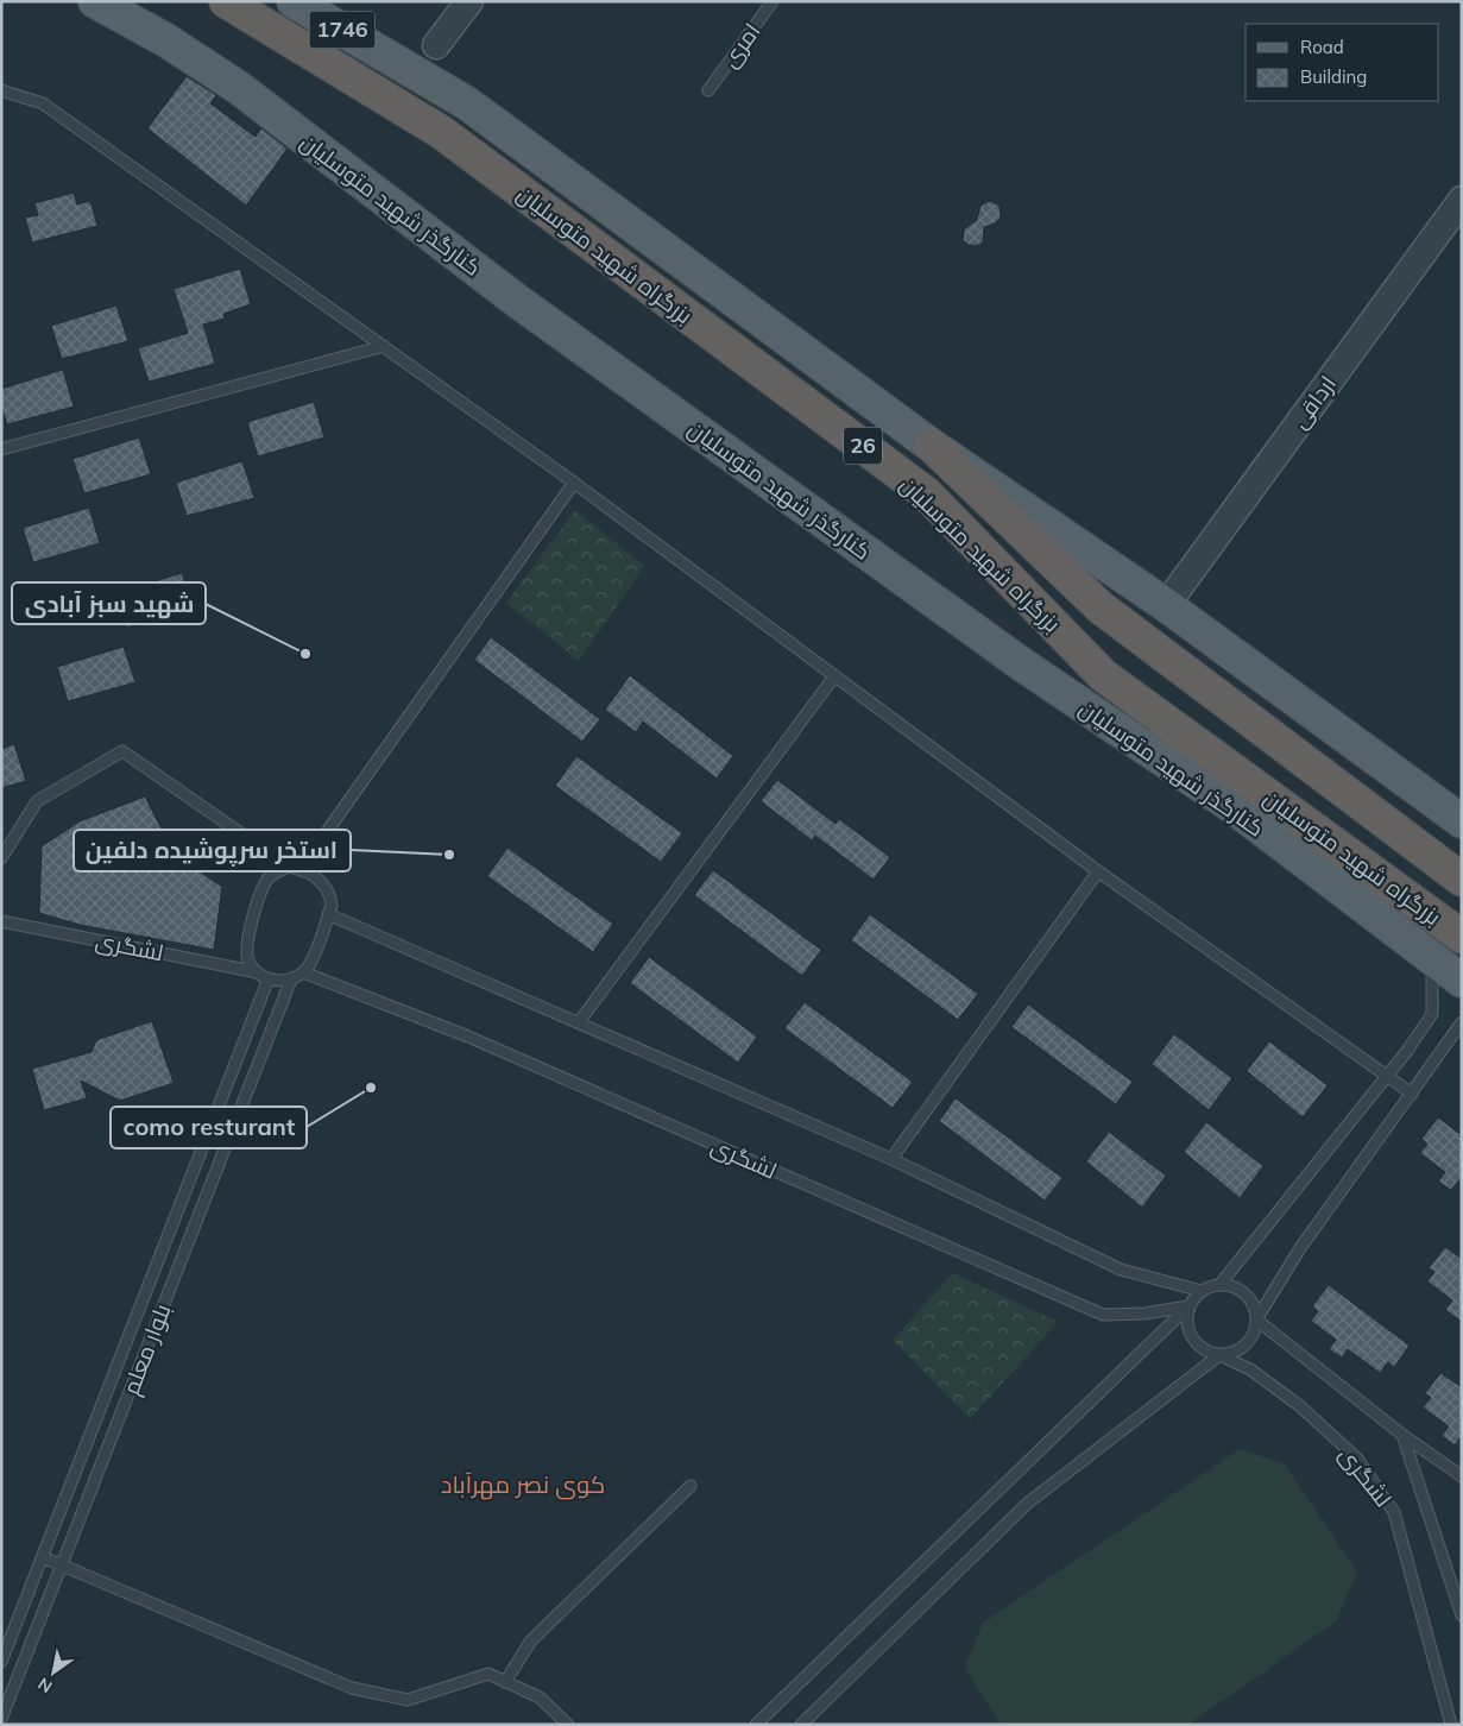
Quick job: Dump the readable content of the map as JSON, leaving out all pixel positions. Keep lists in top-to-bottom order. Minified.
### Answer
{"streets":{"highway":["بزرگراه شهید متوسلیان","26"],"main road":["1746","کنارگذر شهید متوسلیان"],"street":["ارداقی"],"lane":["امری","لشگری","بلوار معلم"]},"crossings":[["1746","بزرگراه شهید متوسلیان"],["لشگری","بلوار معلم"]],"districts":["کوی نصر مهرآباد"],"places":["شهید سبز آبادی","استخر سرپوشیده دلفین","como resturant"],"legend":["Road","Building"],"north":"bottom left"}
